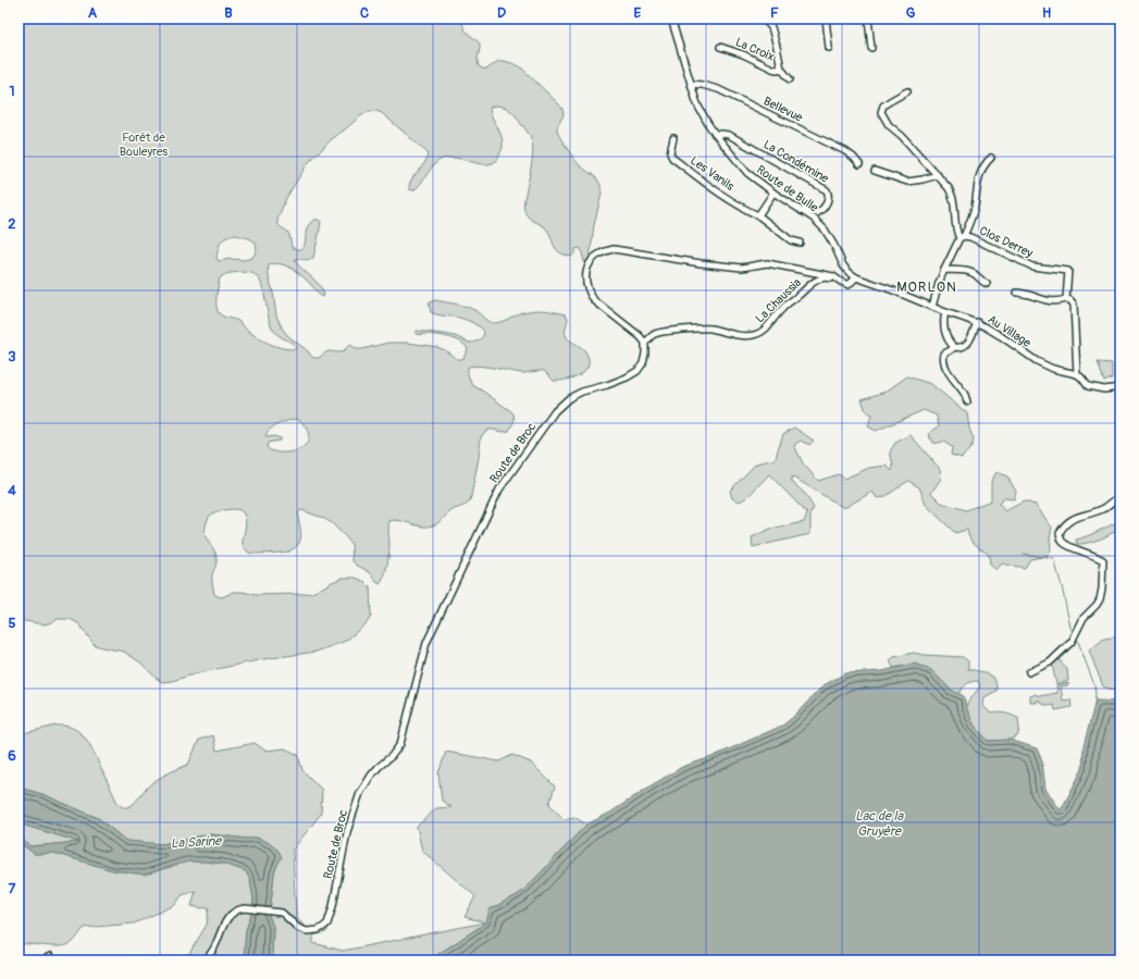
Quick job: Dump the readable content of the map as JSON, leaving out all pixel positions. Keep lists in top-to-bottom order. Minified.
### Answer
{"streets":{"street":["La Croix","Bellevue","La Condémine","Les Vanils","Route de Bulle","Clos Derrey","La Chaussia","Au Village","Route de Broc"]},"crossings":[["Bellevue","Route de Bulle"],["La Condémine","Route de Bulle"],["Route de Bulle","Au Village"],["Clos Derrey","Au Village"],["La Chaussia","Route de Broc"]],"districts":["MORLON"],"water":["Lac de la Gruyère","La Sarine"],"parks":["Forêt de Bouleyres"],"grid":{"columns":["A","B","C","D","E","F","G","H"],"rows":["1","2","3","4","5","6","7"]}}
